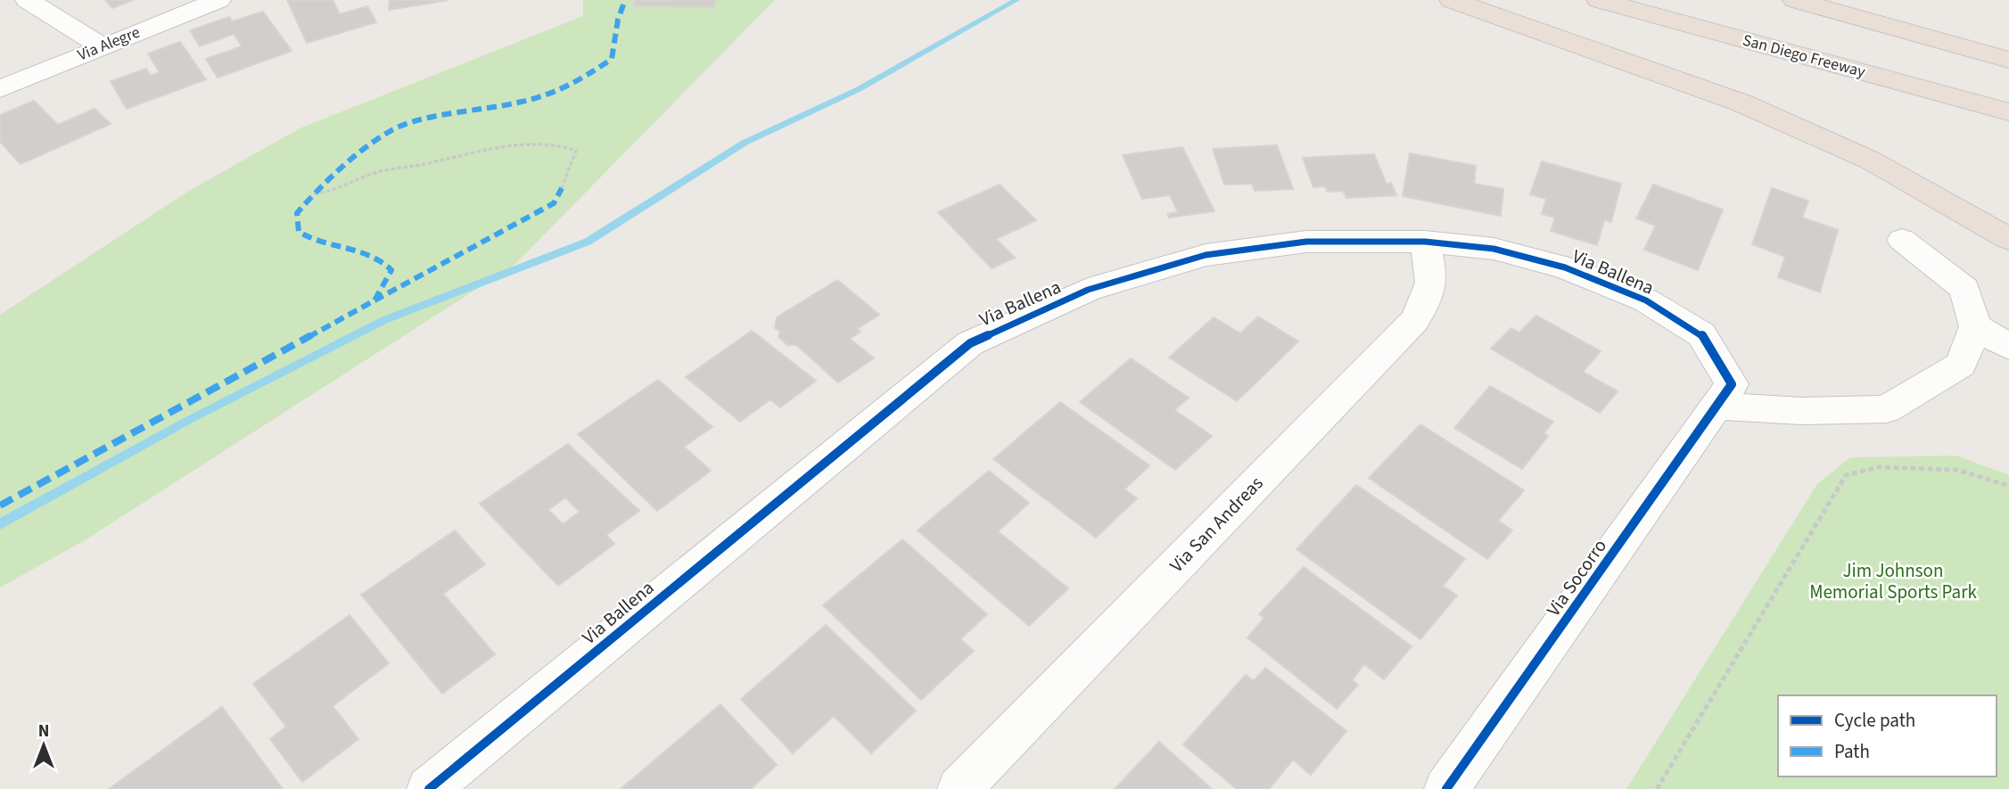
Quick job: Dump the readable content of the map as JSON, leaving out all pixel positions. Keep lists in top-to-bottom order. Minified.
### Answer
{"streets":{"highway":["San Diego Freeway"],"street":["Via Alegre","Via Ballena","Via San Andreas","Via Socorro"]},"crossings":[["Via Ballena","Via San Andreas"],["Via Ballena","Via Socorro"]],"parks":["Jim Johnson Memorial Sports Park"],"legend":["Cycle path","Path"],"north":"top"}
